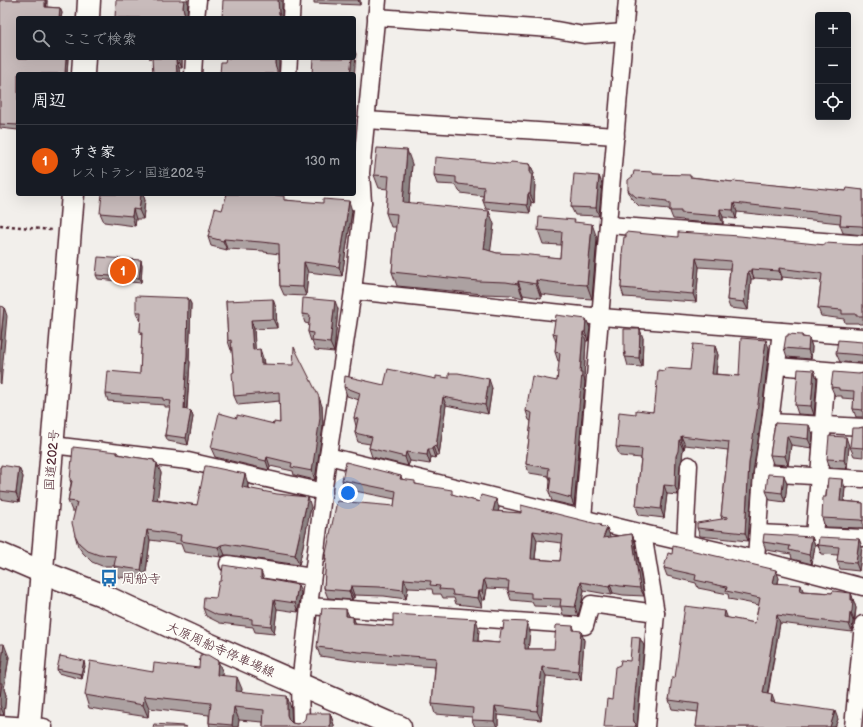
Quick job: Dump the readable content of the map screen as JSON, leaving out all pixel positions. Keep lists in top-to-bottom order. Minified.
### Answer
{"streets":{"main road":["国道202号","大原周船寺停車場線"]},"crossings":[["国道202号","大原周船寺停車場線"]],"places":{"bus stop":["周船寺"]},"page":{"map_buttons":["+","−"],"search":"ここで検索","heading":"周辺","list":[{"mark":"1","name":"すき家","note":"レストラン · 国道202号","value":"130 m"}],"pins":"1"}}
